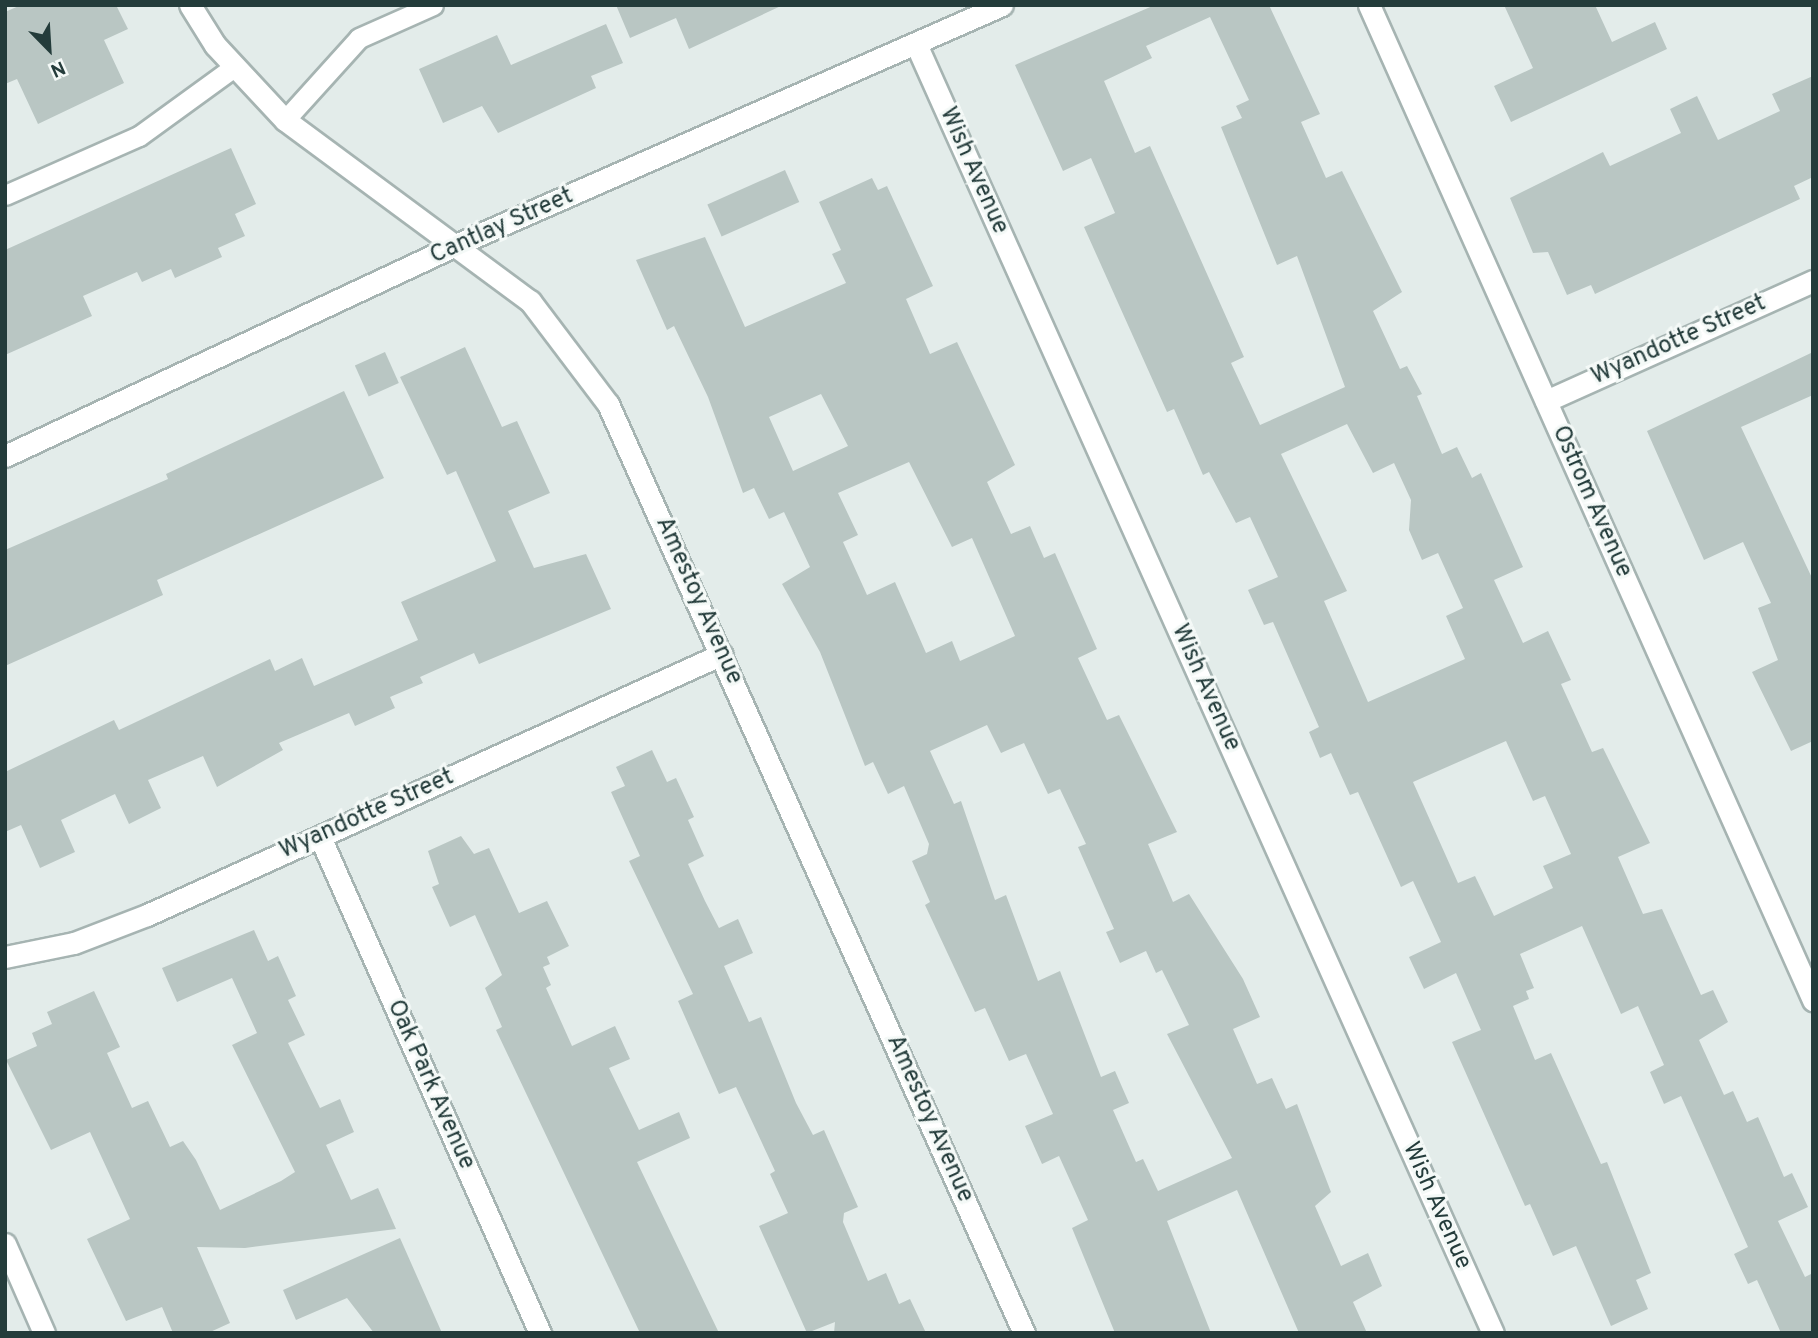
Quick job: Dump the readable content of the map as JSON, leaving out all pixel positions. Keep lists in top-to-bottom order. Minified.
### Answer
{"streets":{"street":["Wish Avenue","Cantlay Street","Wyandotte Street","Ostrom Avenue","Amestoy Avenue","Oak Park Avenue"]},"crossings":[["Wish Avenue","Cantlay Street"],["Cantlay Street","Amestoy Avenue"],["Wyandotte Street","Ostrom Avenue"],["Wyandotte Street","Amestoy Avenue"],["Wyandotte Street","Oak Park Avenue"]],"north":"bottom right"}
